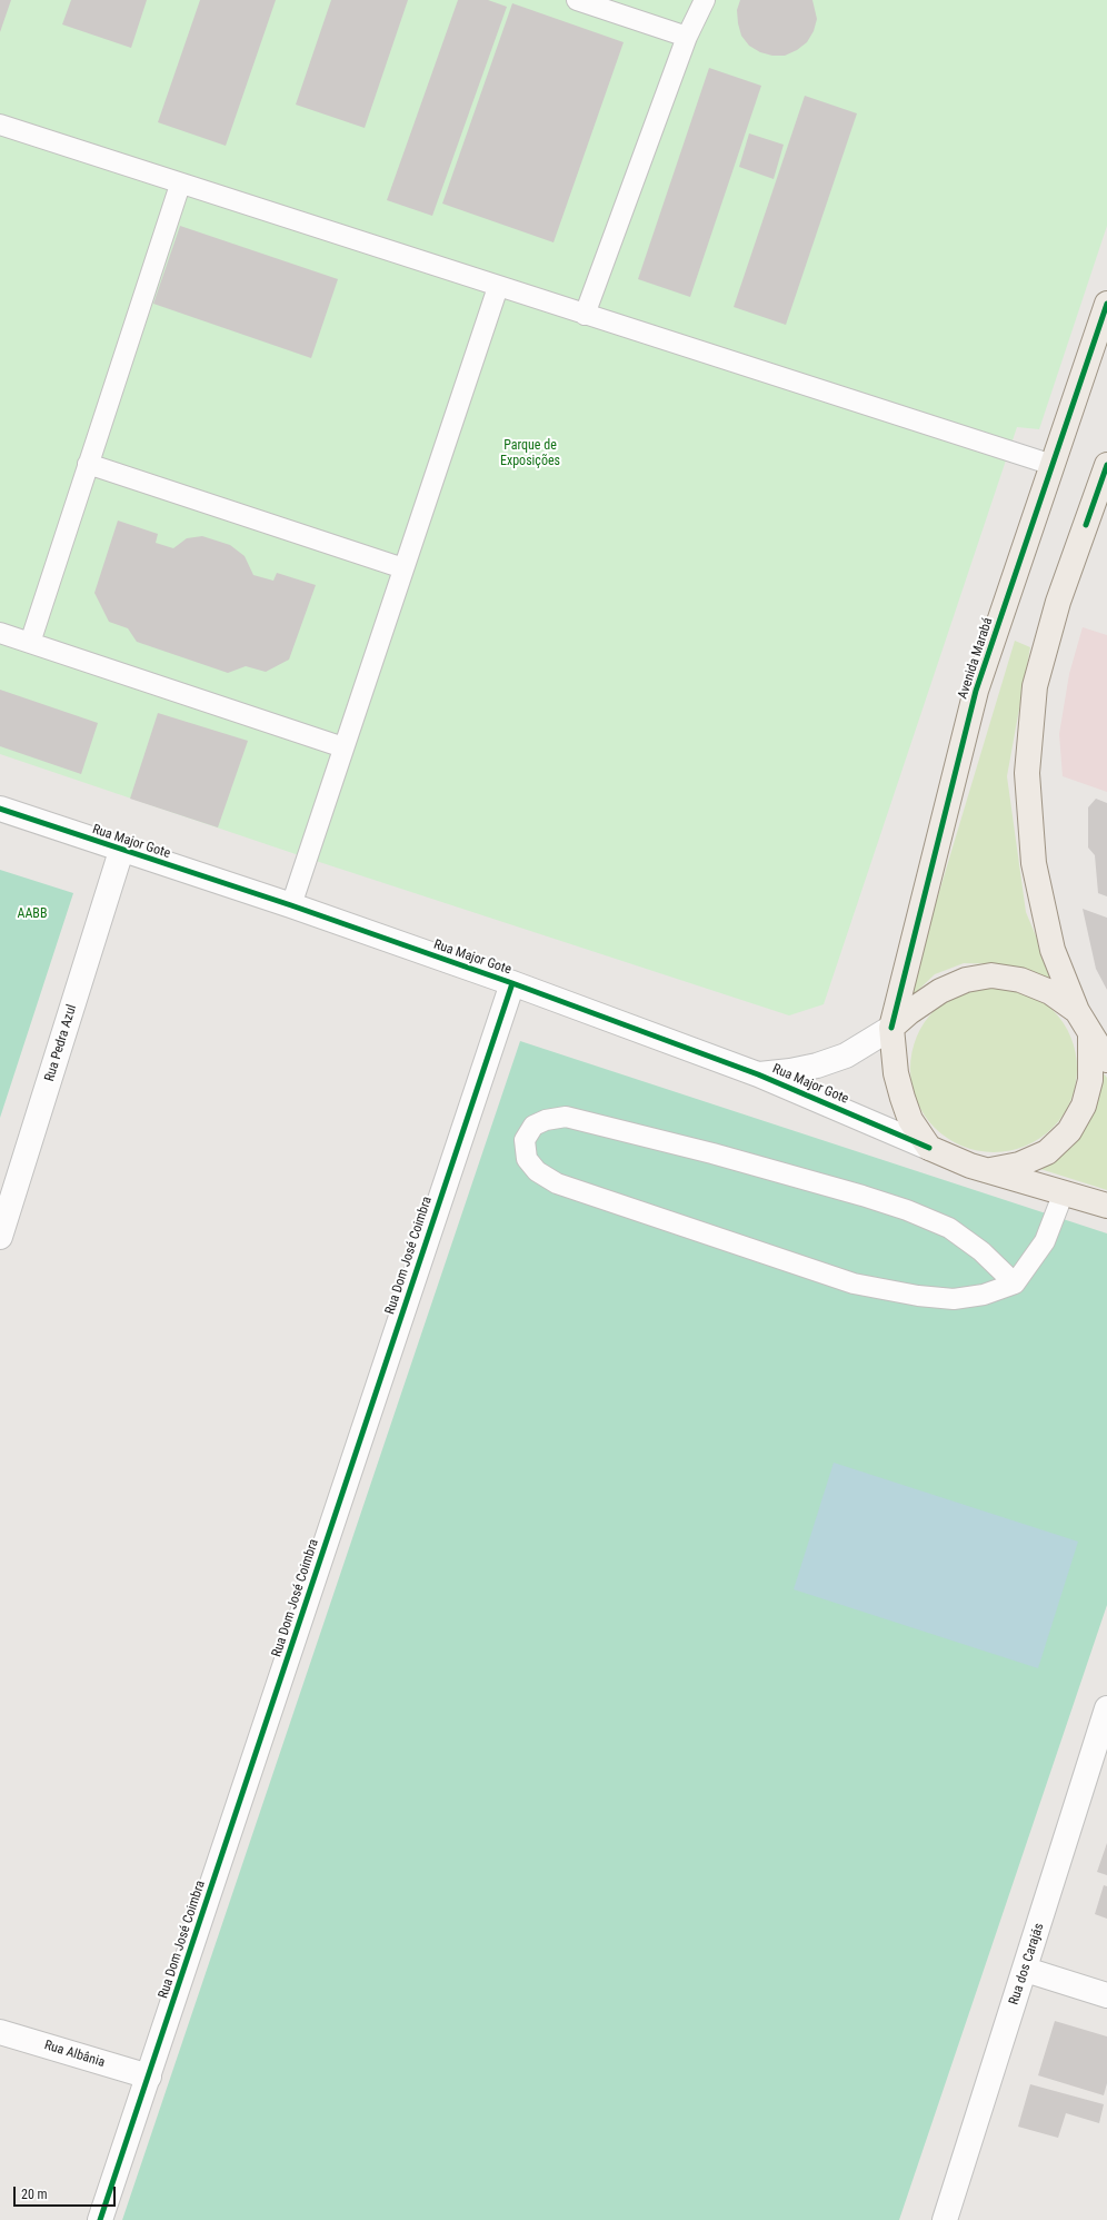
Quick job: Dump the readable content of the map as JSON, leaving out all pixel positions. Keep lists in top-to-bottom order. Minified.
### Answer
{"streets":{"main road":["Avenida Marabá","Rua Major Gote"],"street":["Rua Pedra Azul","Rua Dom José Coimbra","Rua dos Carajás","Rua Albânia"]},"crossings":[["Avenida Marabá","Rua Major Gote"],["Rua Major Gote","Rua Pedra Azul"],["Rua Major Gote","Rua Dom José Coimbra"],["Rua Dom José Coimbra","Rua Albânia"]],"parks":["Parque de Exposições","AABB"],"scale_bar":"20 m"}
